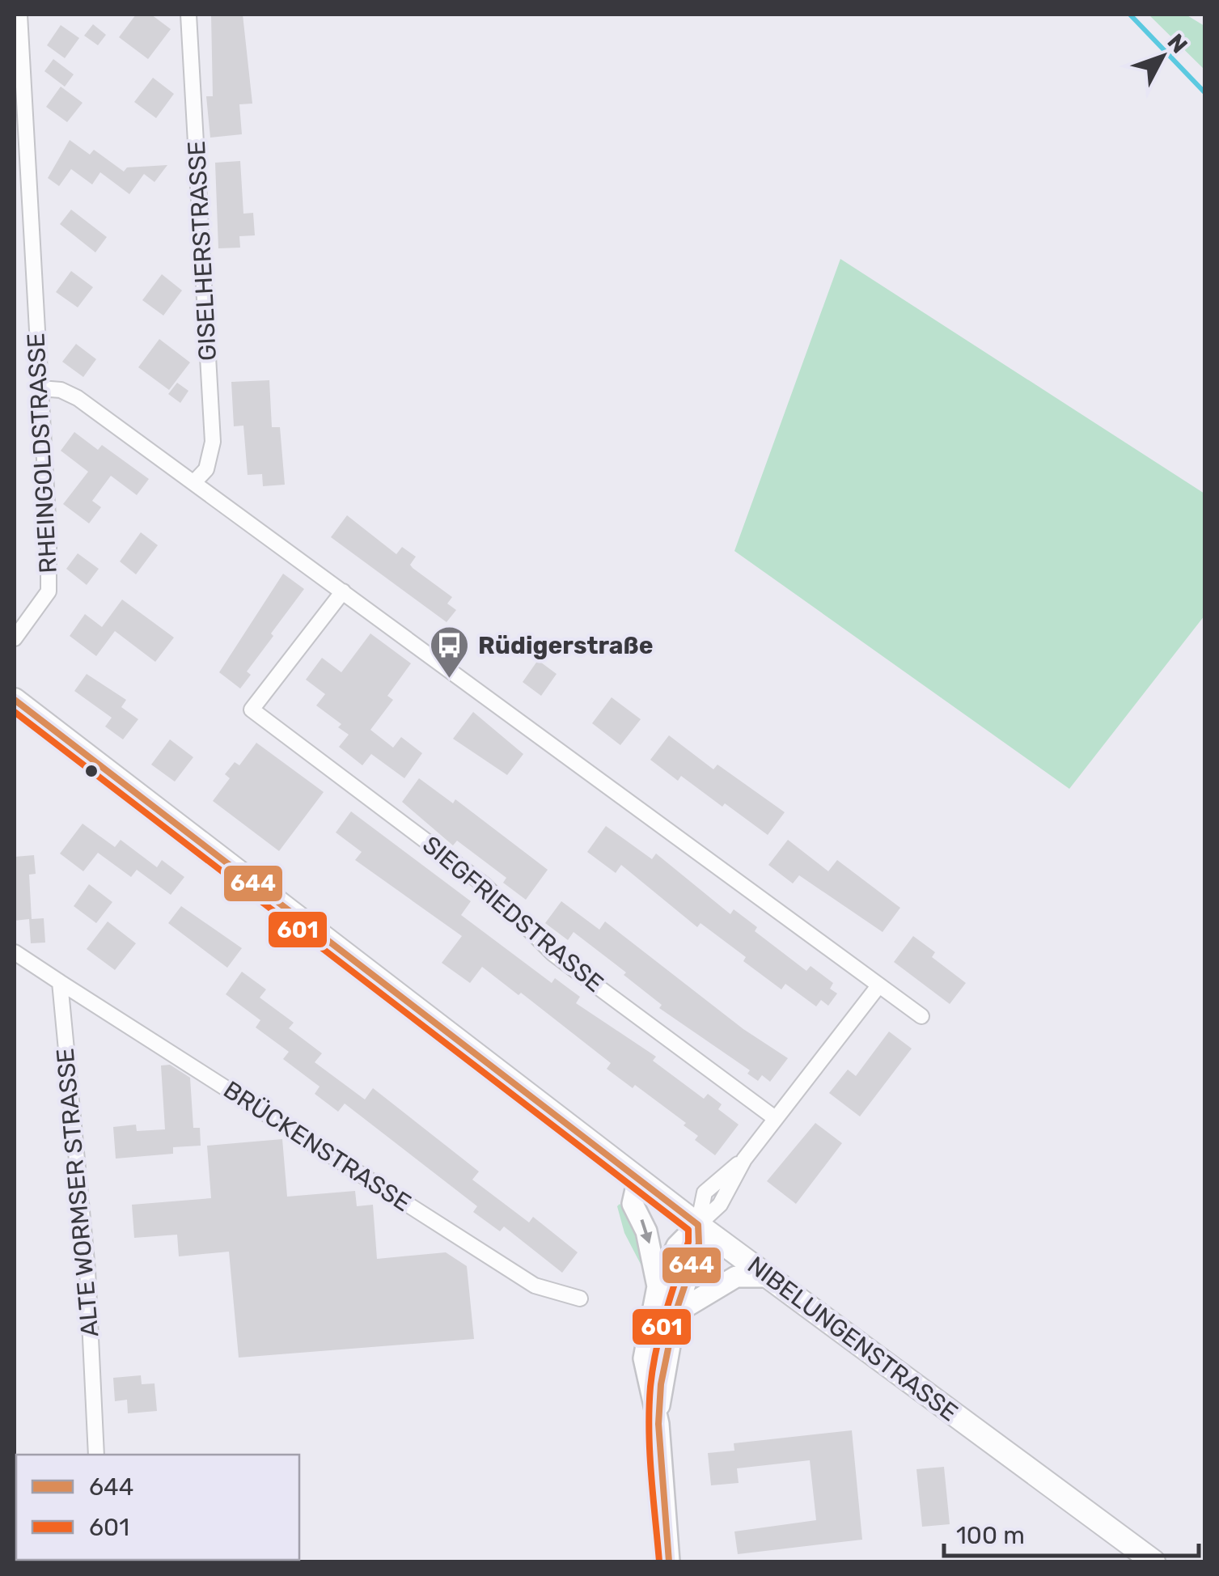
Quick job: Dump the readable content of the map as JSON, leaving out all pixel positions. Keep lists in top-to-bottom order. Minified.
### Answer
{"streets":{"main road":["NIBELUNGENSTRASSE"],"street":["GISELHERSTRASSE","RHEINGOLDSTRASSE","SIEGFRIEDSTRASSE","BRÜCKENSTRASSE","ALTE WORMSER STRASSE"]},"crossings":[["BRÜCKENSTRASSE","ALTE WORMSER STRASSE"]],"places":{"bus stop":["Rüdigerstraße"]},"lines":["transit line 644","transit line 601"],"legend":["644","601"],"scale_bar":"100 m","north":"top right"}
